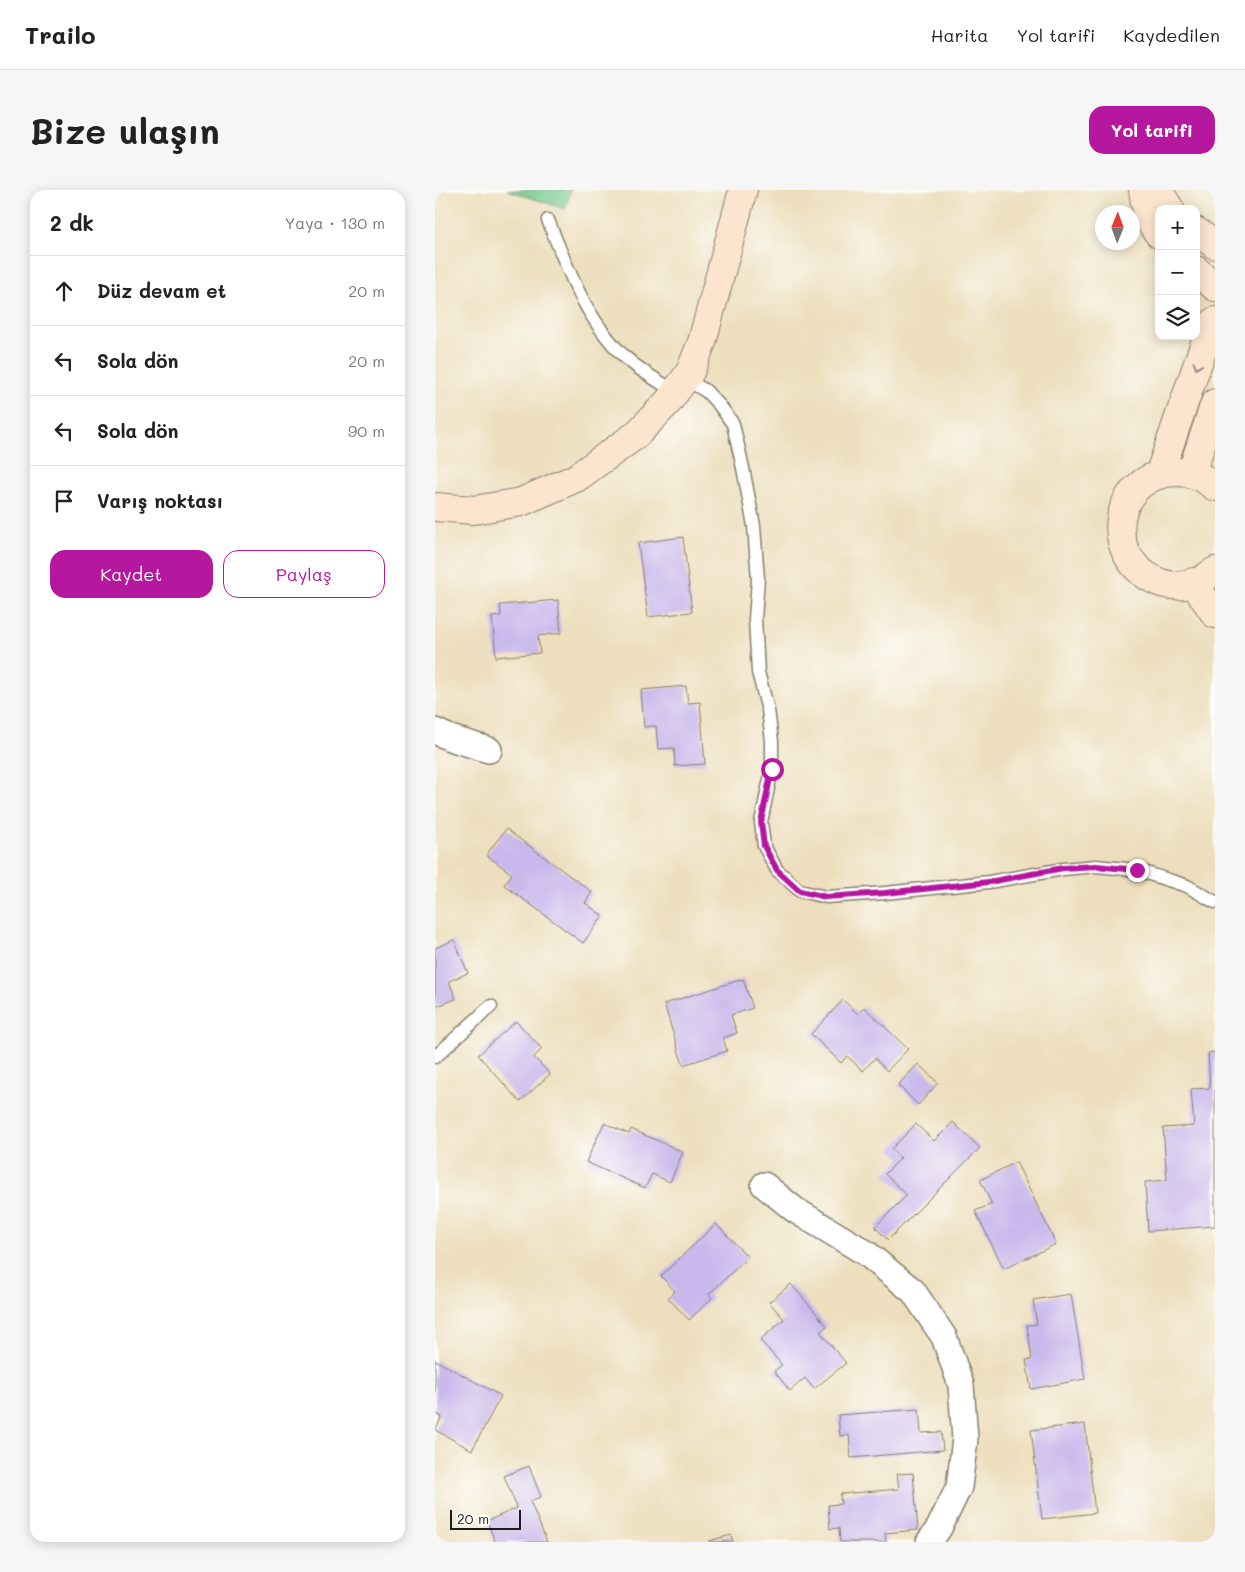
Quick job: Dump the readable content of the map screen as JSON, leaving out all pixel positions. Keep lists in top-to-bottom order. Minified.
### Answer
{"scale_bar":"20 m","north":"top","page":{"header":"Trailo","nav":["Harita","Yol tarifi","Kaydedilen"],"buttons":["Yol tarifi",["Kaydet","Paylaş"]],"title":"Bize ulaşın","heading":["2 dk","Yaya · 130 m"],"map_buttons":["+","−"],"list":[["Düz devam et","20 m"],["Sola dön","20 m"],["Sola dön","90 m"],"Varış noktası"],"scale":"20 m"}}
